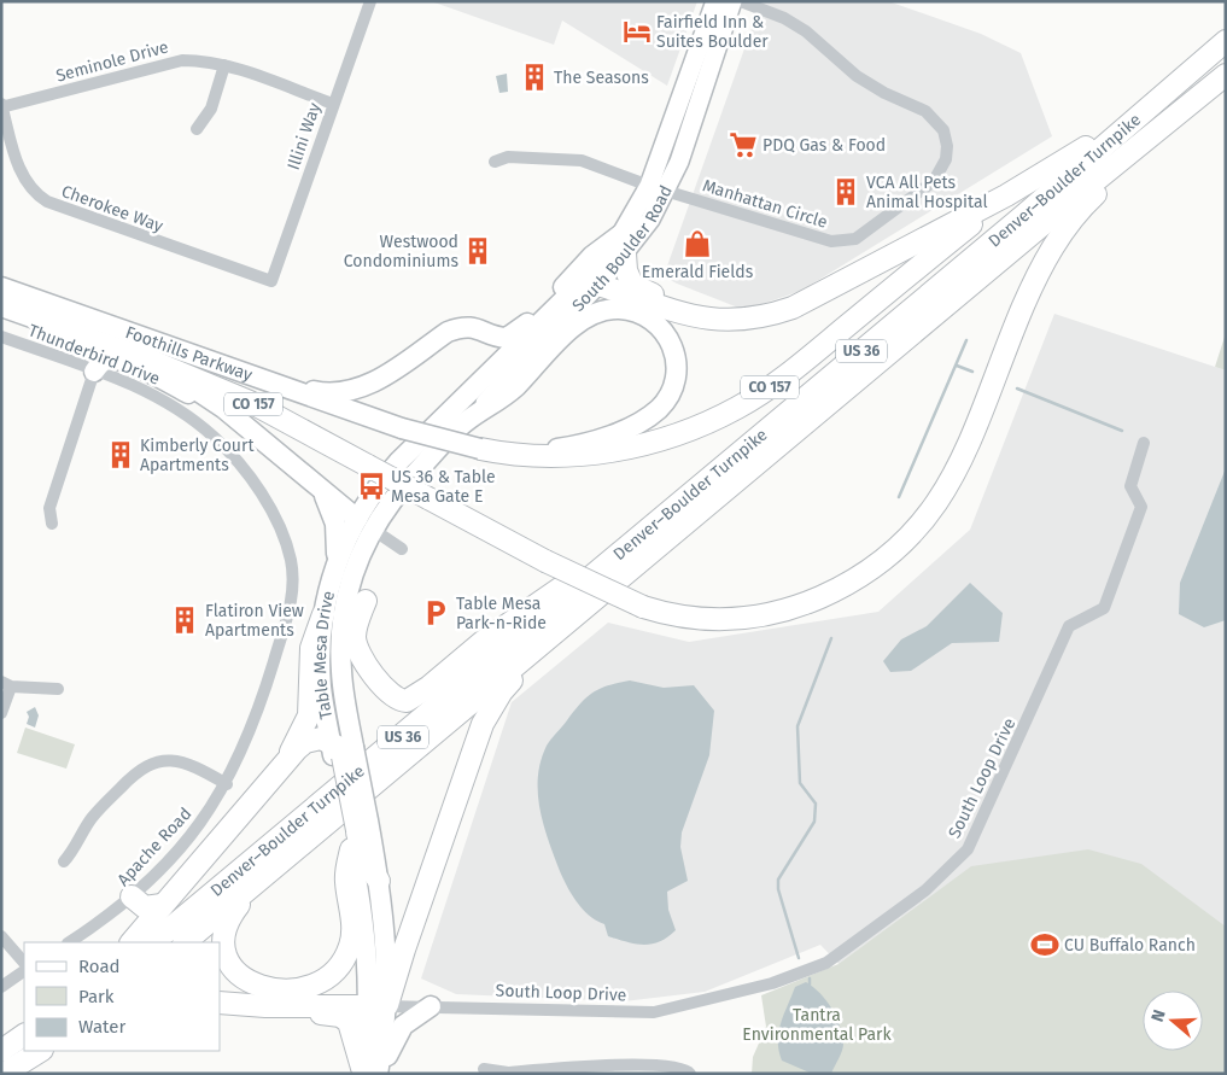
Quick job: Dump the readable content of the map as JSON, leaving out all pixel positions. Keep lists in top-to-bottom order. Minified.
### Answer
{"streets":{"highway":["Denver–Boulder Turnpike","South Boulder Road","US 36","Foothills Parkway","CO 157","Table Mesa Drive"],"street":["Seminole Drive","Illini Way","Manhattan Circle","Cherokee Way","Thunderbird Drive","South Loop Drive","Apache Road"]},"crossings":[["Seminole Drive","Illini Way"],["Seminole Drive","Cherokee Way"],["Illini Way","Cherokee Way"],["Denver–Boulder Turnpike","CO 157"],["Manhattan Circle","South Boulder Road"],["South Boulder Road","Foothills Parkway"],["South Boulder Road","Table Mesa Drive"],["Foothills Parkway","CO 157"],["Thunderbird Drive","Apache Road"]],"parks":["Tantra Environmental Park"],"places":{"hotel":["Fairfield Inn & Suites Boulder"],"building":["The Seasons","VCA All Pets Animal Hospital","Westwood Condominiums","Kimberly Court Apartments","Flatiron View Apartments"],"supermarket":["PDQ Gas & Food"],"shop":["Emerald Fields"],"bus stop":["US 36 & Table Mesa Gate E"],"parking":["Table Mesa Park-n-Ride"],"sports":["CU Buffalo Ranch"]},"legend":["Road","Park","Water"],"north":"left"}
